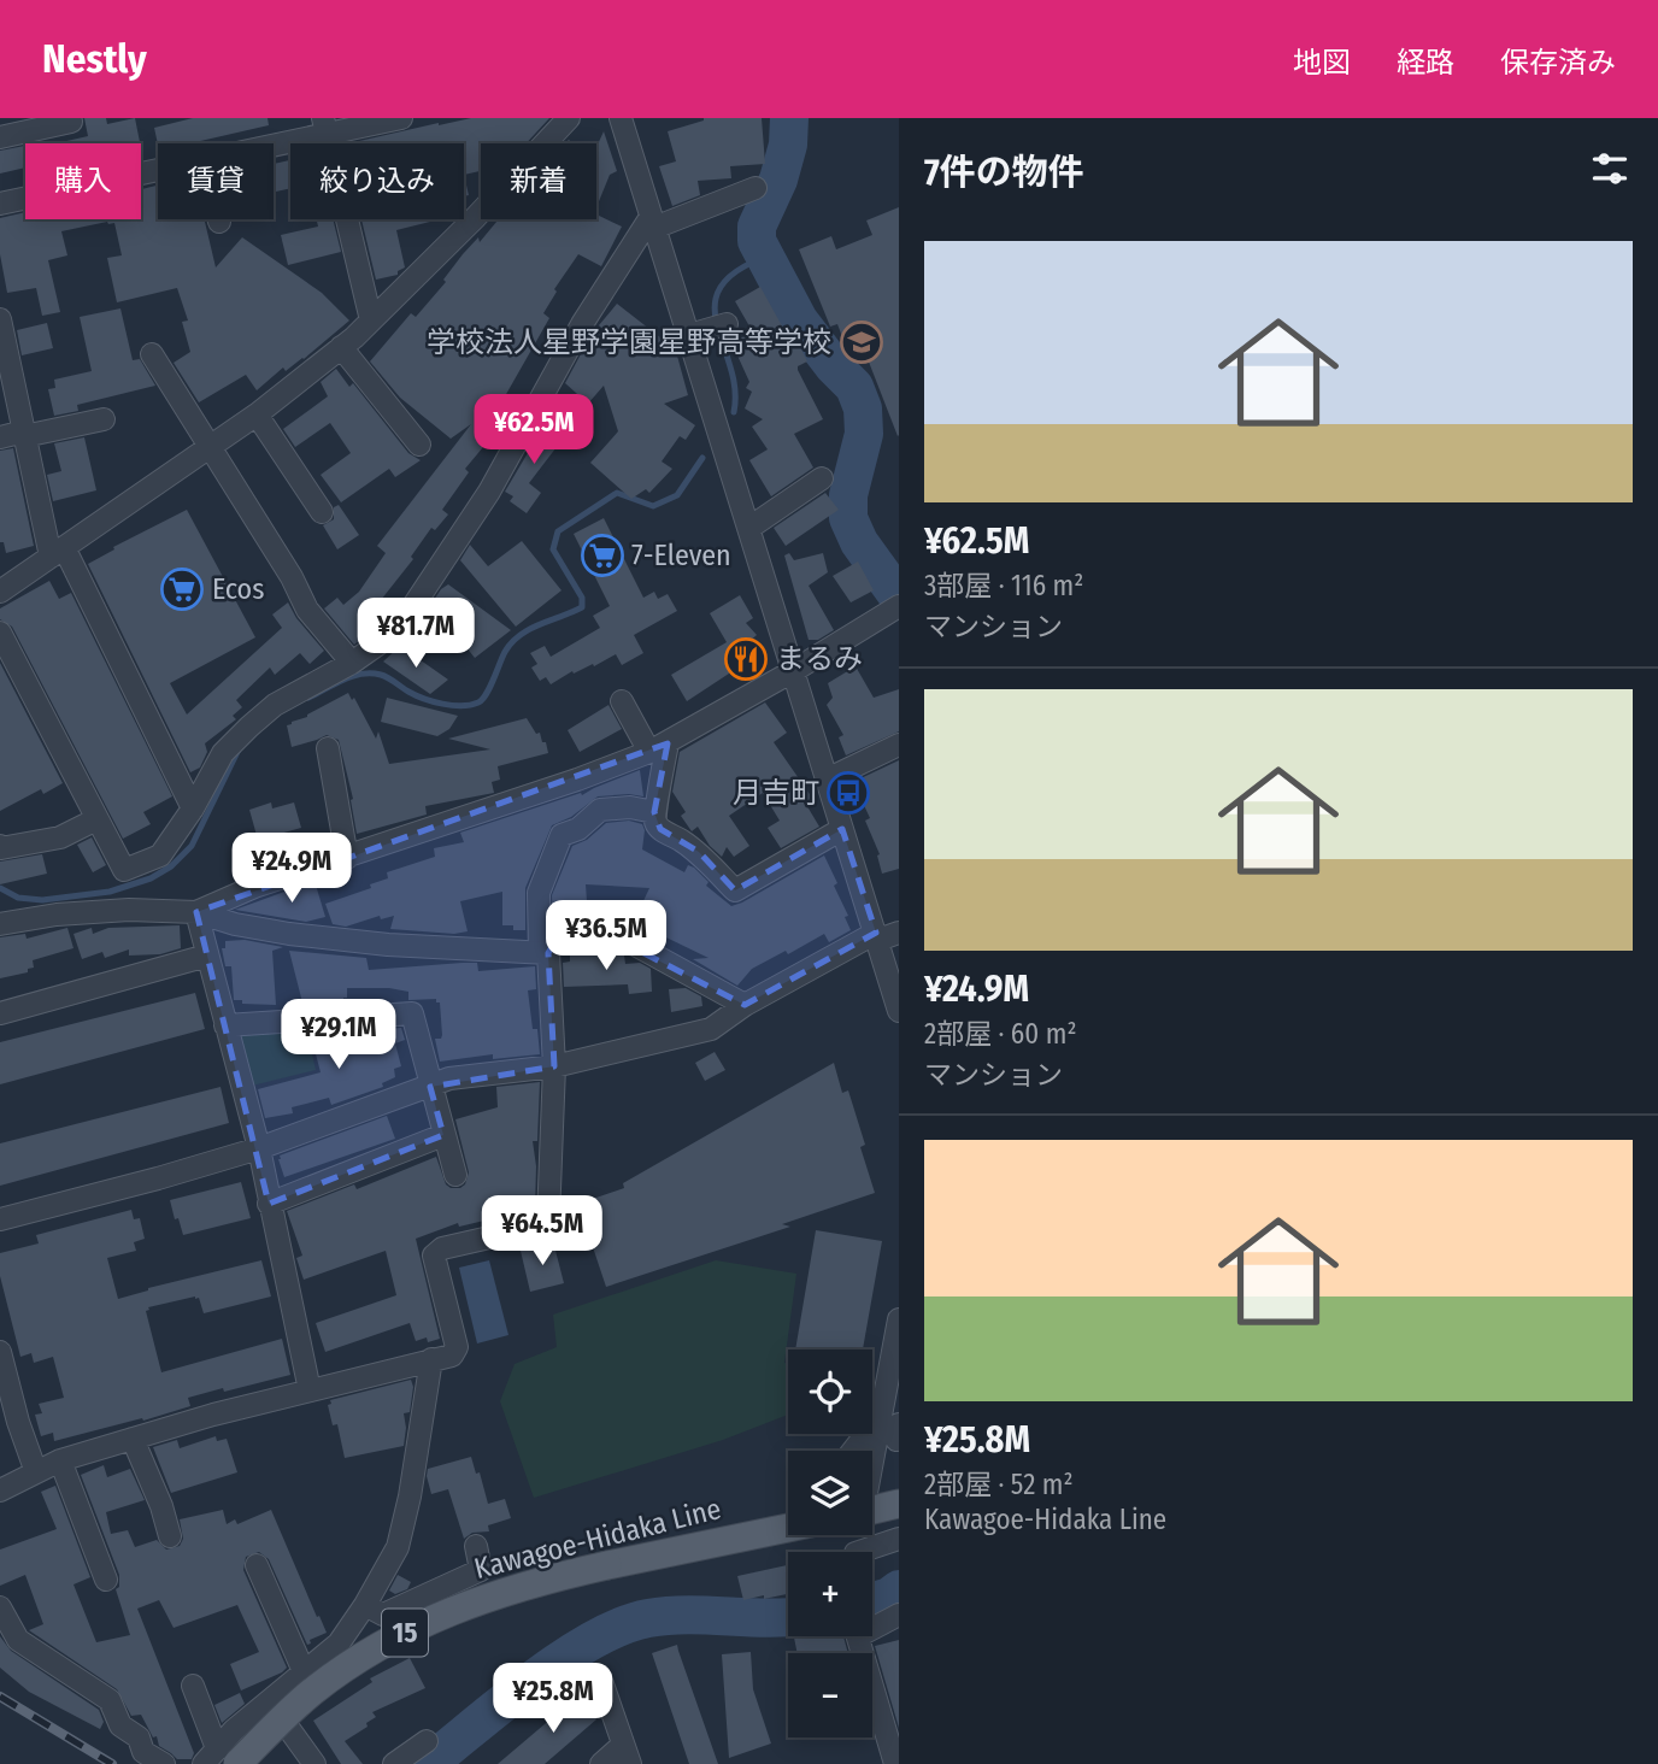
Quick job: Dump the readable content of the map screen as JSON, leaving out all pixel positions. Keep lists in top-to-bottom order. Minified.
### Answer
{"streets":{"main road":["Kawagoe-Hidaka Line","15"]},"places":{"school or university":["学校法人星野学園星野高等学校"],"supermarket":["7-Eleven","Ecos"],"restaurant":["まるみ"],"bus stop":["月吉町"]},"page":{"header":"Nestly","nav":["地図","経路","保存済み"],"heading":"7件の物件","chip":["購入","賃貸","絞り込み","新着"],"list":[{"name":"¥62.5M","note":"3部屋 · 116 m² · マンション"},{"name":"¥24.9M","note":"2部屋 · 60 m² · マンション"},{"name":"¥25.8M","note":"2部屋 · 52 m² · Kawagoe-Hidaka Line"}],"price":["¥62.5M","¥81.7M","¥24.9M","¥36.5M","¥29.1M","¥64.5M","¥25.8M"],"map_buttons":["+","−"]}}
